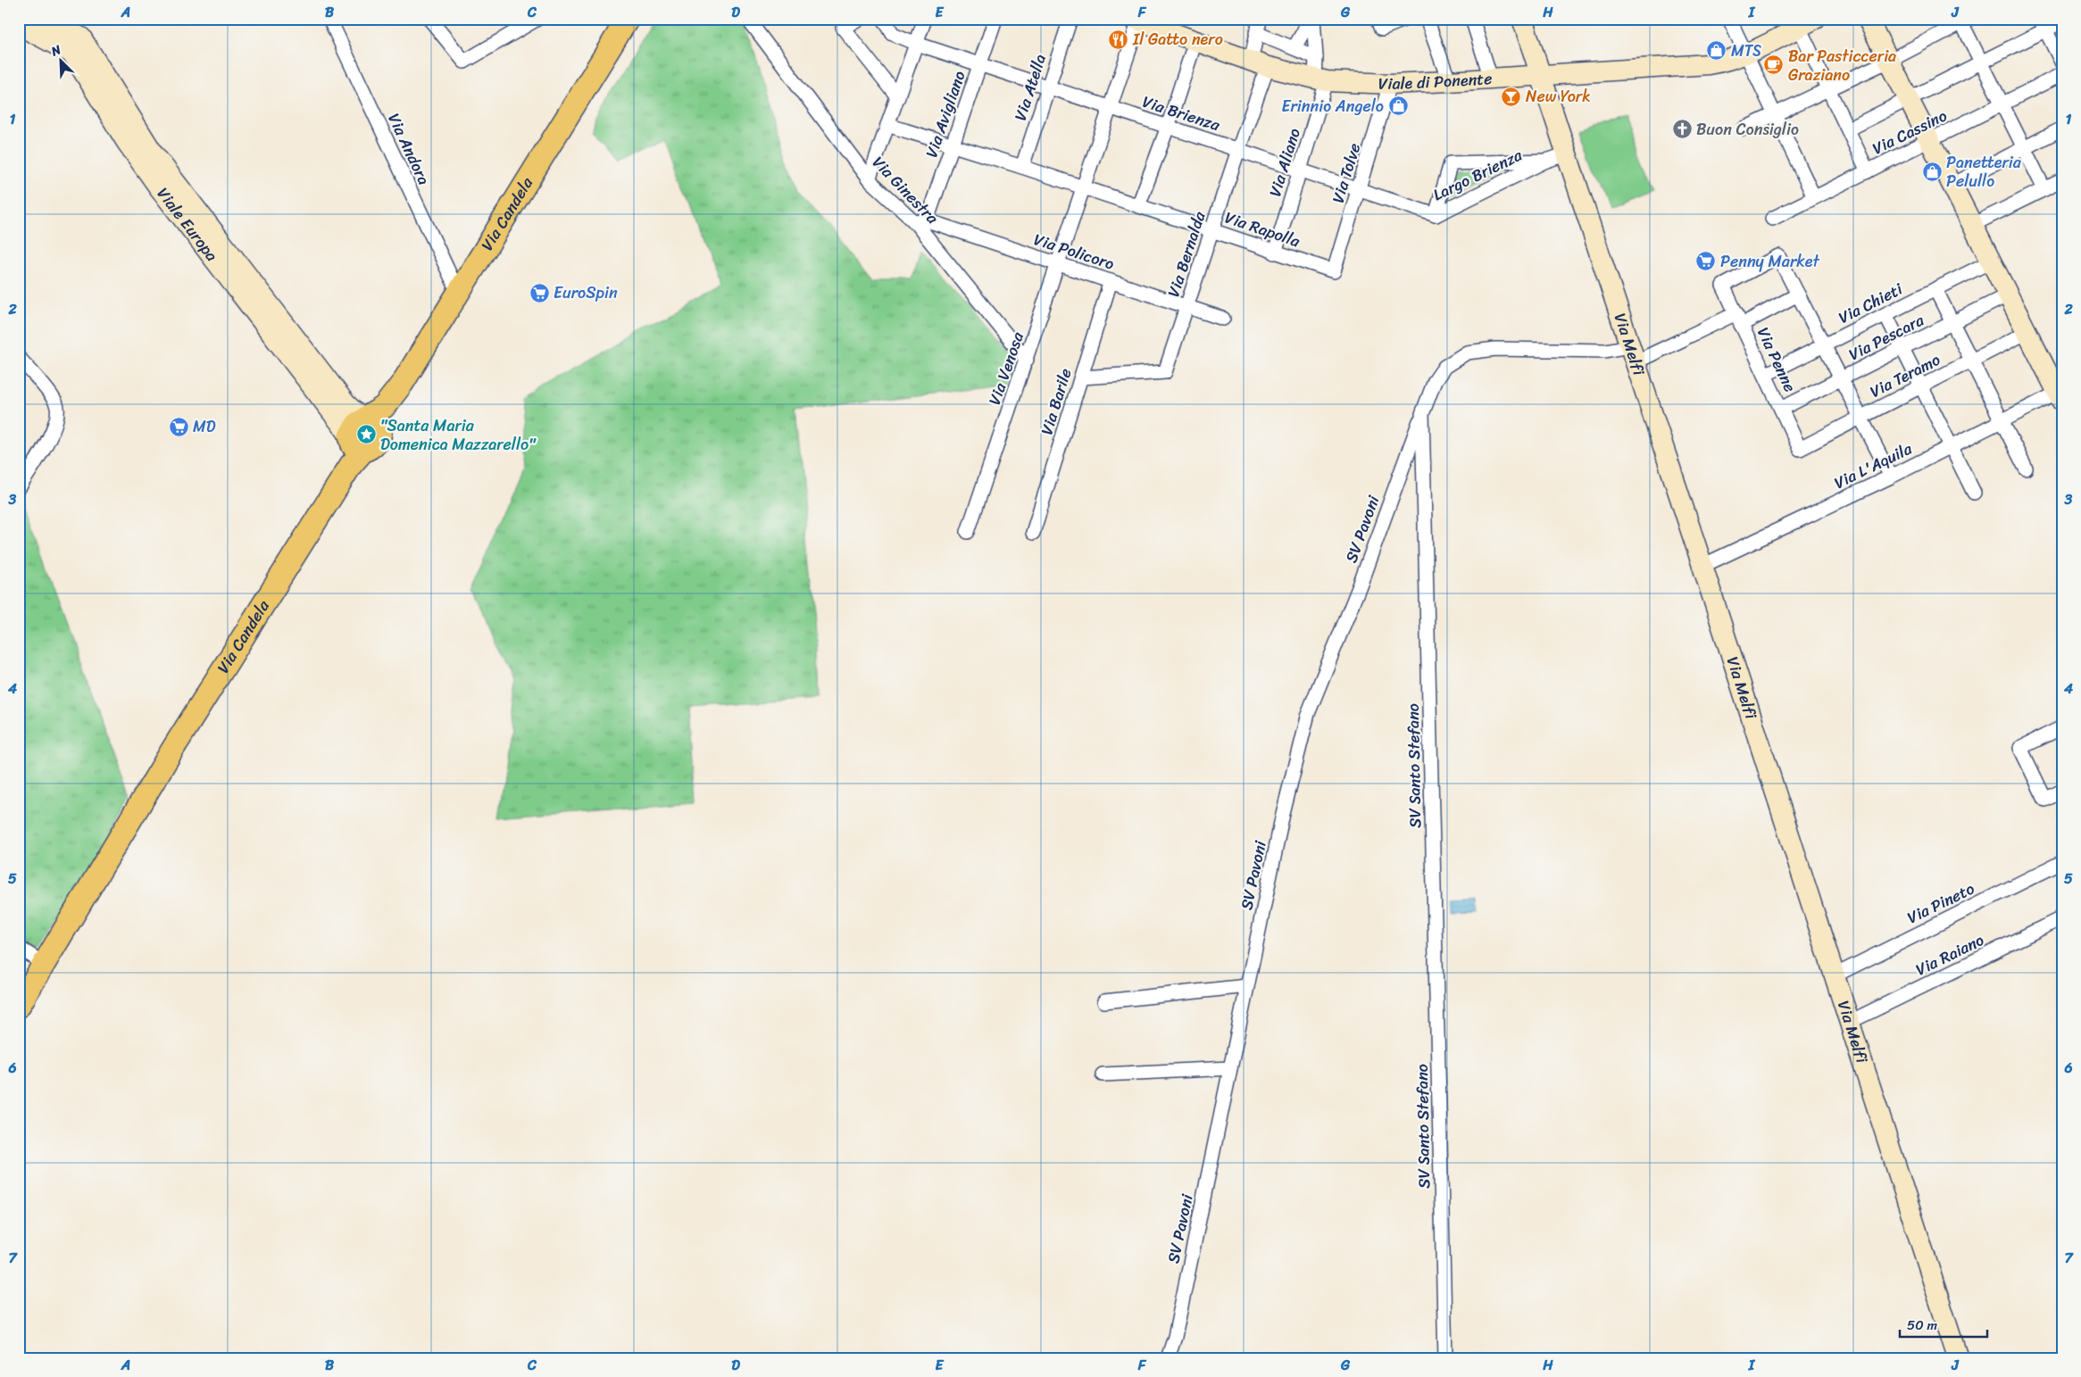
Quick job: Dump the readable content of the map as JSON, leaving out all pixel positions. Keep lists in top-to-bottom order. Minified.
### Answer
{"streets":{"main road":["Viale di Ponente","Via Candela","Viale Europa","Via Melfi"],"street":["Via Atella","Via Brienza","Via Avigliano","Via Cassino","Via Andora","Via Aliano","Via Tolve","Largo Brienza","Via Ginestra","Via Rapolla","Via Policoro","Via Bernalda","Via Chieti","Via Pescara","Via Penne","Via Venosa","Via Teramo","Via Barile","Via L'Aquila","SV Pavoni","SV Santo Stefano","Via Pineto","Via Raiano"]},"crossings":[["Viale di Ponente","Via Aliano"],["Viale di Ponente","Via Tolve"],["Viale di Ponente","Via Bernalda"],["Viale di Ponente","Via Melfi"],["Via Atella","Via Brienza"],["Via Atella","Via Rapolla"],["Via Brienza","Via Avigliano"],["Via Brienza","Via Aliano"],["Via Brienza","Via Tolve"],["Via Brienza","Largo Brienza"],["Via Brienza","Via Bernalda"],["Via Brienza","Via Venosa"],["Via Avigliano","Via Ginestra"],["Via Avigliano","Via Policoro"],["Via Andora","Via Candela"],["Via Aliano","Via Rapolla"],["Via Tolve","Via Rapolla"],["Largo Brienza","Via Melfi"],["Via Ginestra","Via Policoro"],["Via Ginestra","Via Venosa"],["Via Candela","Viale Europa"],["Via Rapolla","Via Bernalda"],["Via Rapolla","Via Venosa"],["Via Policoro","Via Bernalda"],["Via Policoro","Via Venosa"],["Via Policoro","Via Barile"],["Via Bernalda","Via Barile"],["Via Chieti","Via Penne"],["Via Pescara","Via Penne"],["Via Melfi","Via L'Aquila"],["Via Melfi","SV Santo Stefano"],["Via Melfi","Via Pineto"],["Via Melfi","Via Raiano"],["Via Penne","Via Teramo"],["Via Penne","SV Santo Stefano"],["SV Pavoni","SV Santo Stefano"]],"places":{"restaurant":["Il Gatto nero"],"shop":["MTS","Erinnio Angelo","Panetteria Pelullo"],"cafe":["Bar Pasticceria Graziano"],"bar":["New York"],"church":["Buon Consiglio"],"supermarket":["Penny Market","EuroSpin","MD"],"place":["\"Santa Maria Domenica Mazzarello\""]},"scale_bar":"50 m","north":"top left","grid":{"columns":["A","B","C","D","E","F","G","H","I","J"],"rows":["1","2","3","4","5","6","7"]}}
